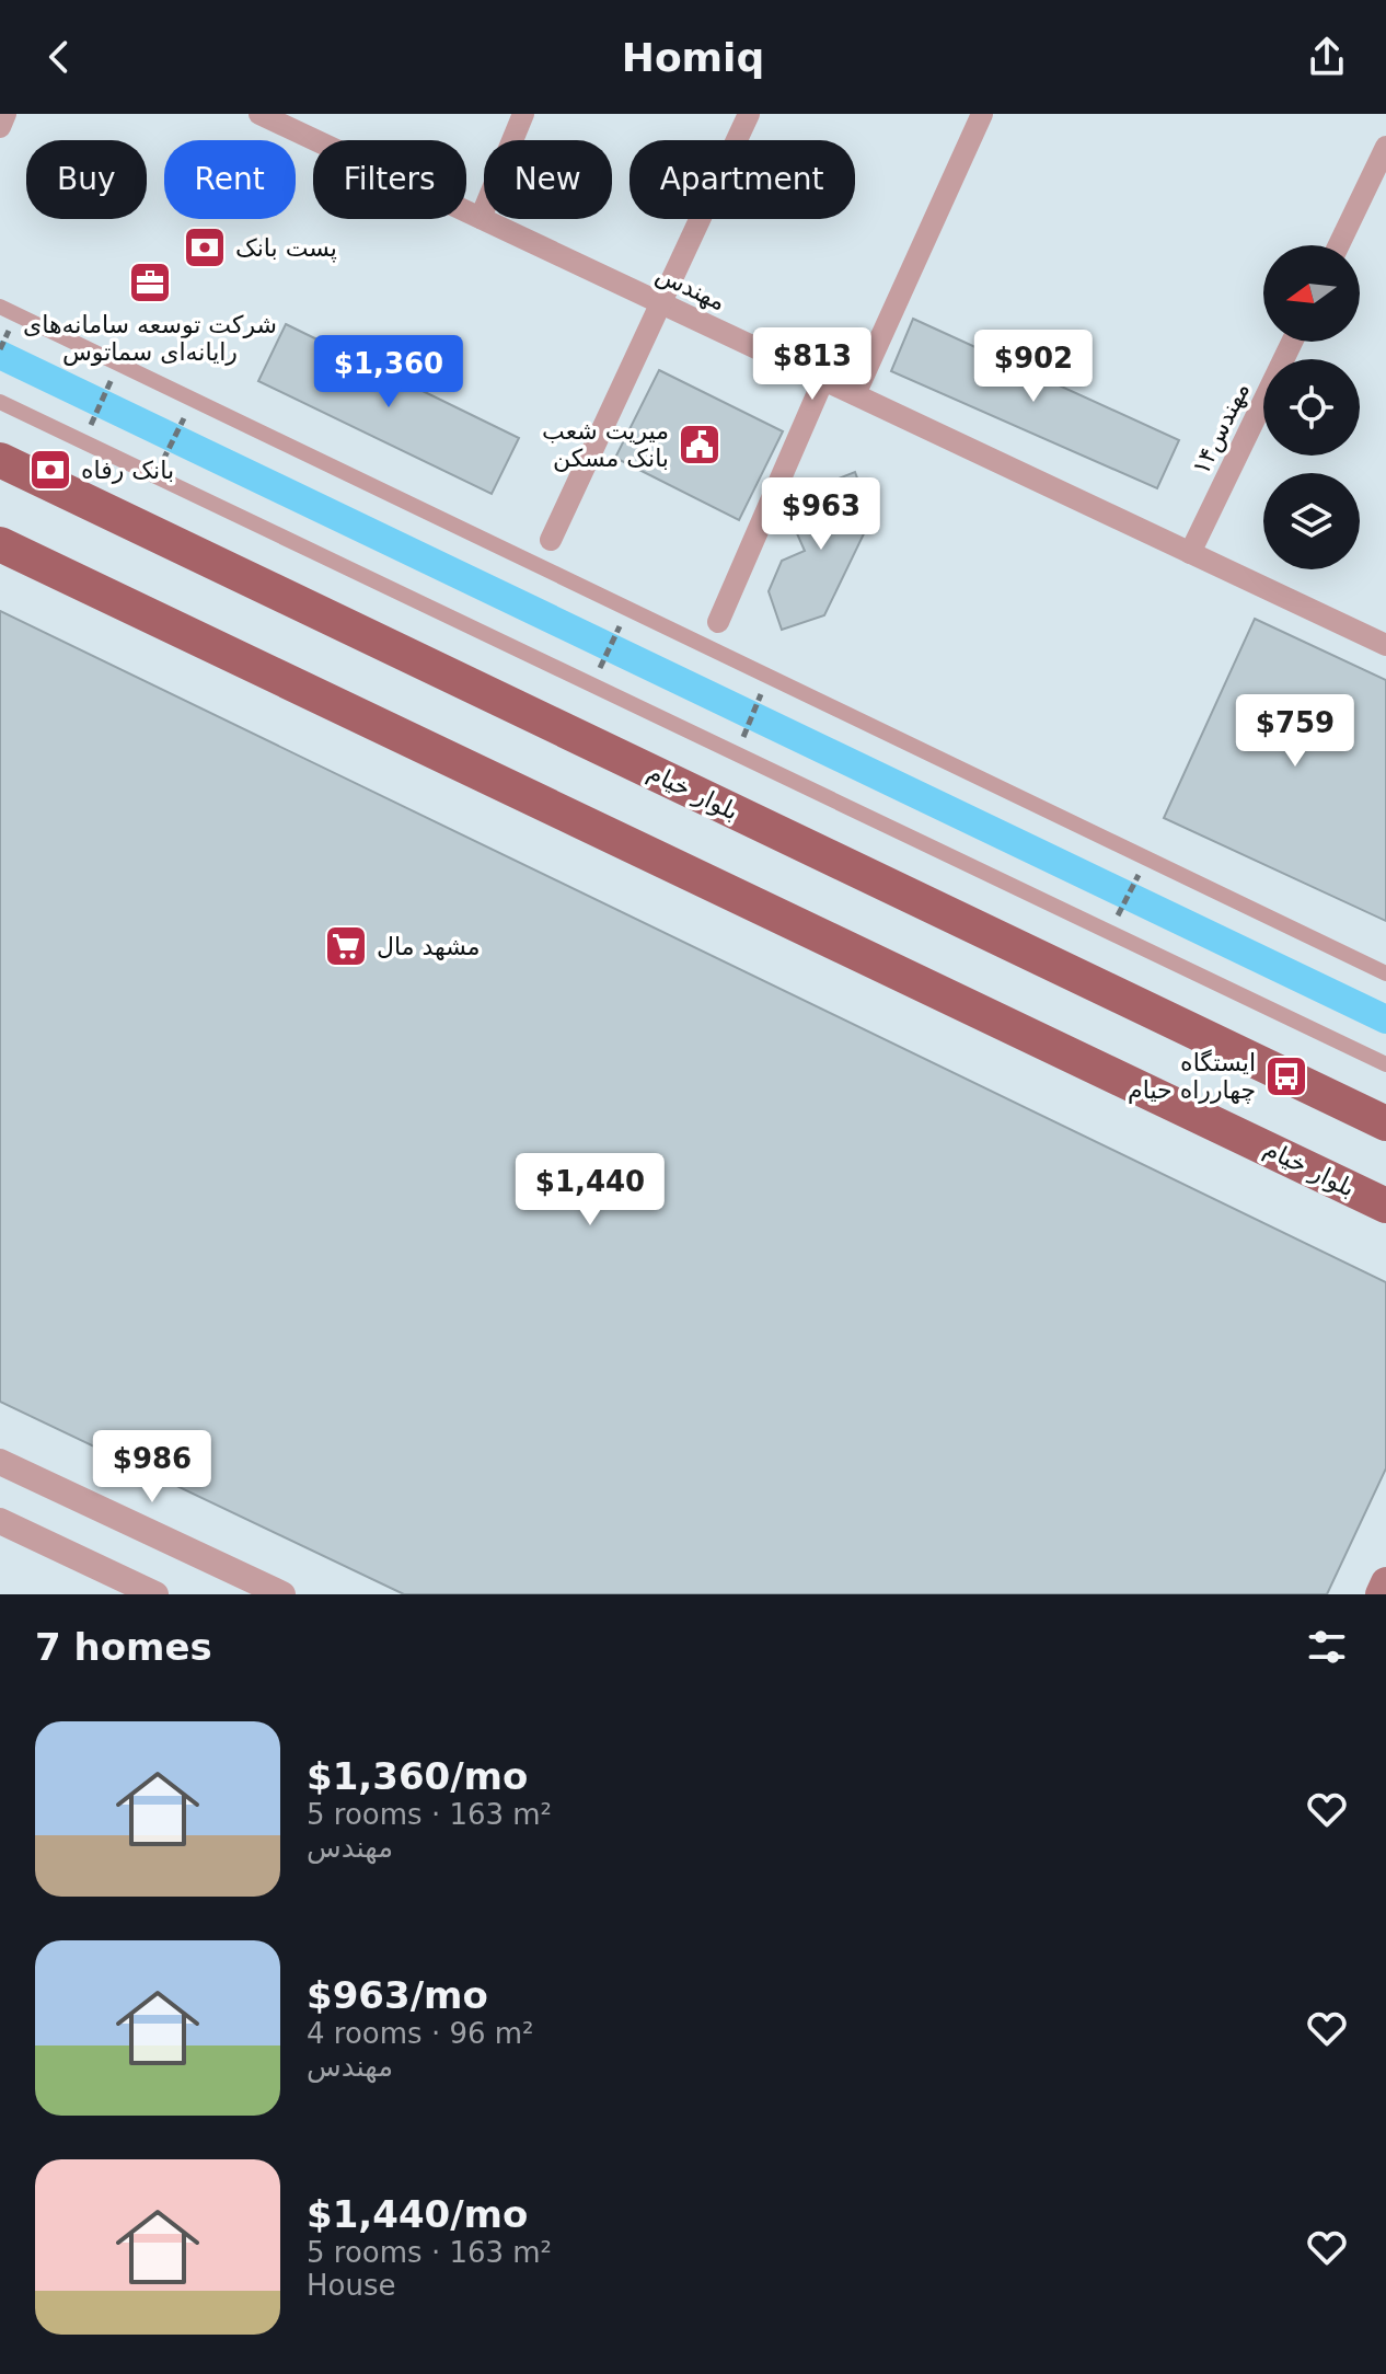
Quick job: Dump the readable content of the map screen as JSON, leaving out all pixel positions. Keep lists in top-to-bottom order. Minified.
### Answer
{"streets":{"main road":["بلوار خیام"],"street":["مهندس","مهندس۱۴"]},"crossings":[["مهندس","مهندس۱۴"]],"places":{"bank":["پست بانک","بانک رفاه"],"office":["شرکت توسعه سامانه‌های رایانه‌ای سماتوس"],"public building":["میریت شعب بانک مسکن"],"supermarket":["مشهد مال"],"bus stop":["ایستگاه چهارراه حیام"]},"north":"left","page":{"header":"Homiq","chip":["Buy","Rent","Filters","New","Apartment"],"price":["$813","$902","$1,360","$963","$759","$1,440","$986"],"heading":"7 homes","list":[{"name":"$1,360/mo","note":"5 rooms · 163 m² · مهندس"},{"name":"$963/mo","note":"4 rooms · 96 m² · مهندس"},{"name":"$1,440/mo","note":"5 rooms · 163 m² · House"}]}}
